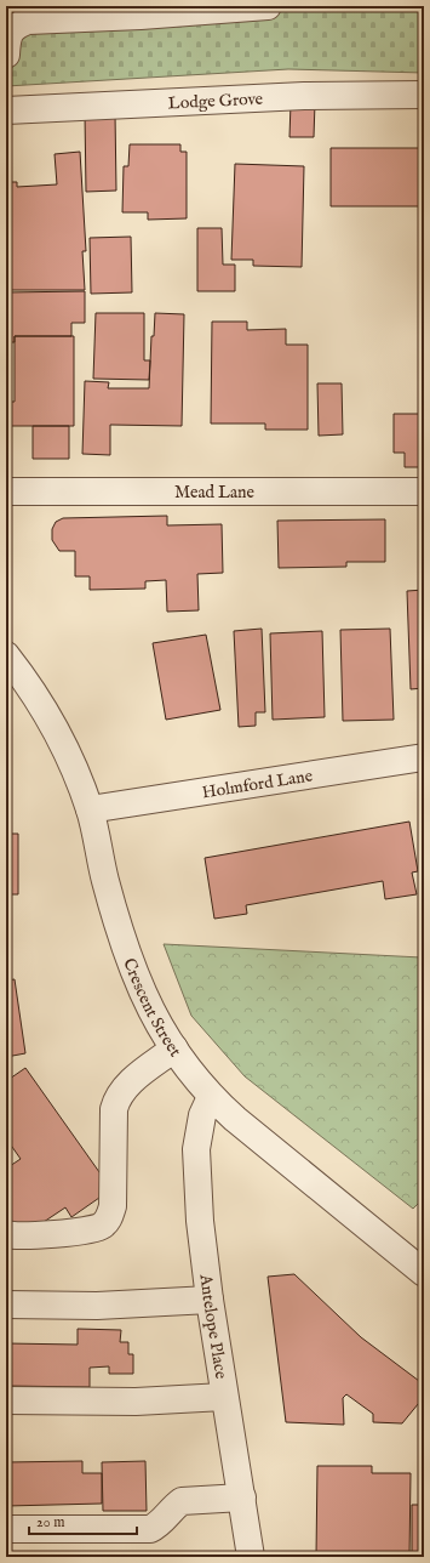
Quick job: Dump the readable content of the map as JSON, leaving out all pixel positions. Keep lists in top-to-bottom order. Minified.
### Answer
{"streets":{"street":["Lodge Grove","Mead Lane","Holmford Lane","Crescent Street","Antelope Place"]},"crossings":[["Holmford Lane","Crescent Street"],["Crescent Street","Antelope Place"]],"scale_bar":"20 m"}
